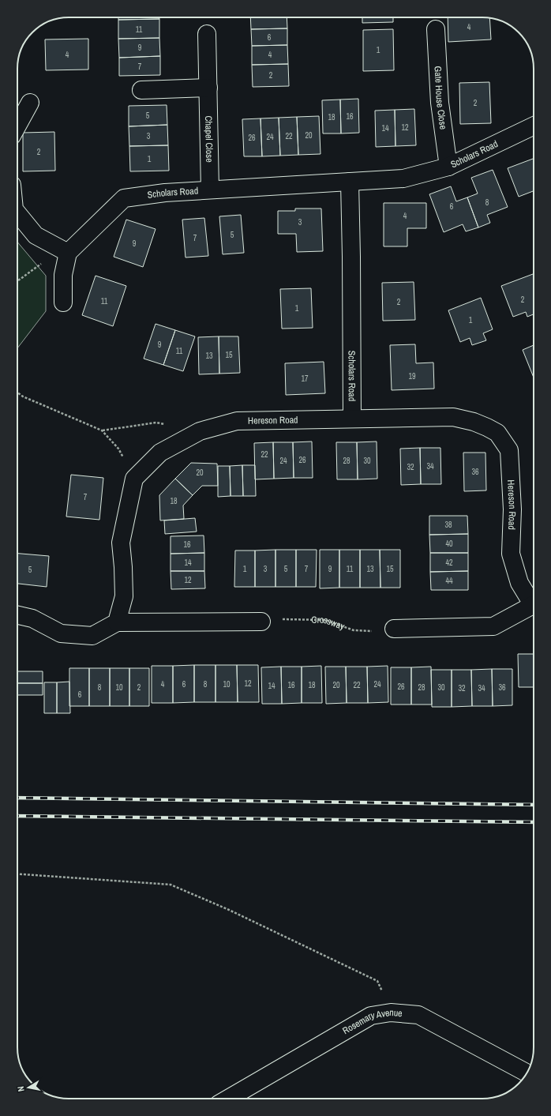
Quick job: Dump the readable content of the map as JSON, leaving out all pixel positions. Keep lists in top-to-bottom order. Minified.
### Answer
{"streets":{"street":["Gate House Close","Chapel Close","Scholars Road","Hereson Road","Rosemary Avenue"],"path":["Crossway"]},"crossings":[["Gate House Close","Scholars Road"],["Chapel Close","Scholars Road"],["Scholars Road","Hereson Road"]],"house_numbers":["4","11","6","9","1","4","4","7","2","2","5","16","18","12","14","20","3","22","24","26","2","1","8","6","4","3","5","7","9","2","11","2","1","1","9","11","15","13","19","17","22","26","24","28","30","34","32","36","20","7","18","38","40","16","14","42","1","3","5","7","9","11","13","15","5","12","44","12","4","6","8","10","24","16","18","20","22","14","26","8","10","2","28","30","36","32","34","6"],"north":"left"}
